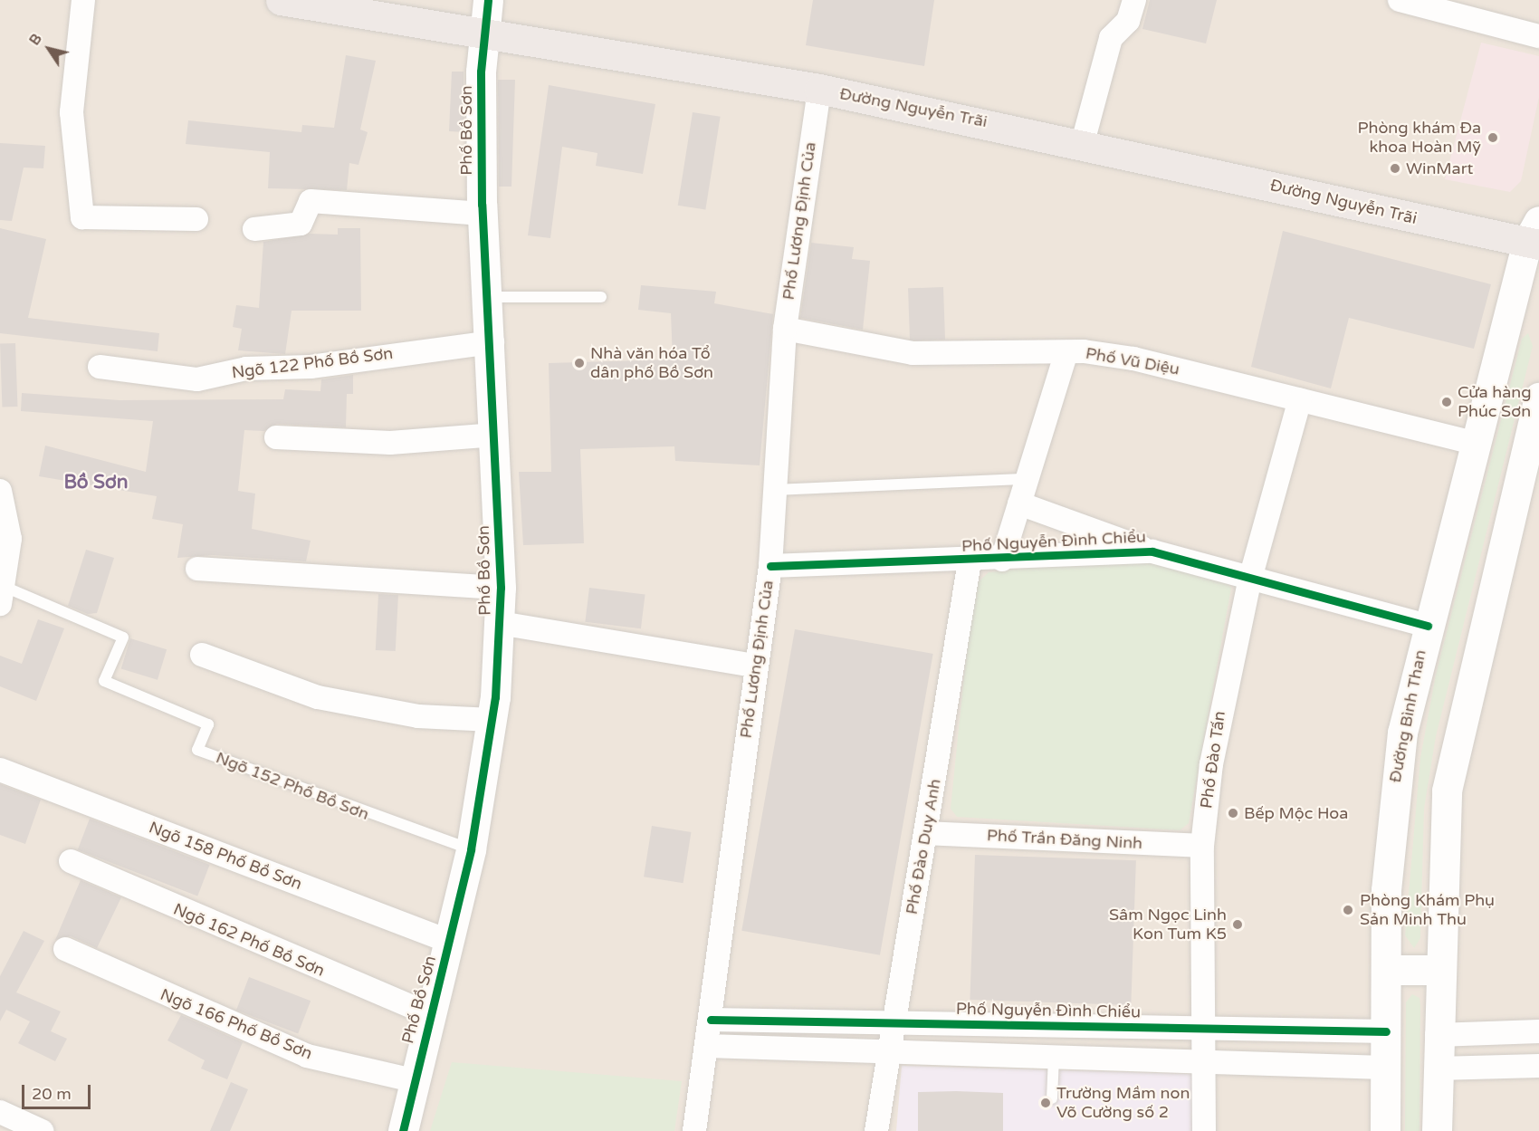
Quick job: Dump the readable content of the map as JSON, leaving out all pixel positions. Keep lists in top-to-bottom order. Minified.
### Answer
{"streets":{"highway":["Đường Nguyễn Trãi"],"main road":["Phố Bồ Sơn","Đường Bình Than"],"street":["Phố Lương Định Của","Phố Vũ Diệu","Ngõ 122 Phố Bồ Sơn","Phố Nguyễn Đình Chiểu","Phố Đào Tấn","Phố Trần Đăng Ninh","Phố Đào Duy Anh","Ngõ 158 Phố Bồ Sơn","Ngõ 162 Phố Bồ Sơn","Ngõ 166 Phố Bồ Sơn"],"lane":["Ngõ 152 Phố Bồ Sơn"]},"crossings":[["Đường Nguyễn Trãi","Phố Bồ Sơn"],["Đường Nguyễn Trãi","Phố Lương Định Của"],["Đường Nguyễn Trãi","Đường Bình Than"],["Phố Bồ Sơn","Ngõ 122 Phố Bồ Sơn"],["Phố Bồ Sơn","Ngõ 152 Phố Bồ Sơn"],["Phố Bồ Sơn","Ngõ 158 Phố Bồ Sơn"],["Phố Bồ Sơn","Ngõ 162 Phố Bồ Sơn"],["Phố Bồ Sơn","Ngõ 166 Phố Bồ Sơn"],["Phố Lương Định Của","Phố Vũ Diệu"],["Phố Lương Định Của","Phố Nguyễn Đình Chiểu"],["Phố Vũ Diệu","Đường Bình Than"],["Phố Vũ Diệu","Phố Đào Tấn"],["Phố Nguyễn Đình Chiểu","Đường Bình Than"],["Phố Nguyễn Đình Chiểu","Phố Đào Tấn"],["Phố Nguyễn Đình Chiểu","Phố Đào Duy Anh"],["Phố Đào Tấn","Phố Trần Đăng Ninh"],["Phố Trần Đăng Ninh","Phố Đào Duy Anh"]],"districts":["Bồ Sơn"],"places":["Phòng khám Đa khoa Hoàn Mỹ","WinMart","Nhà văn hóa Tổ dân phố Bồ Sơn","Cửa hàng Phúc Sơn","Bếp Mộc Hoa","Phòng Khám Phụ Sản Minh Thu","Sâm Ngọc Linh Kon Tum K5","Trường Mầm non Võ Cường số 2"],"scale_bar":"20 m","north":"top left"}
